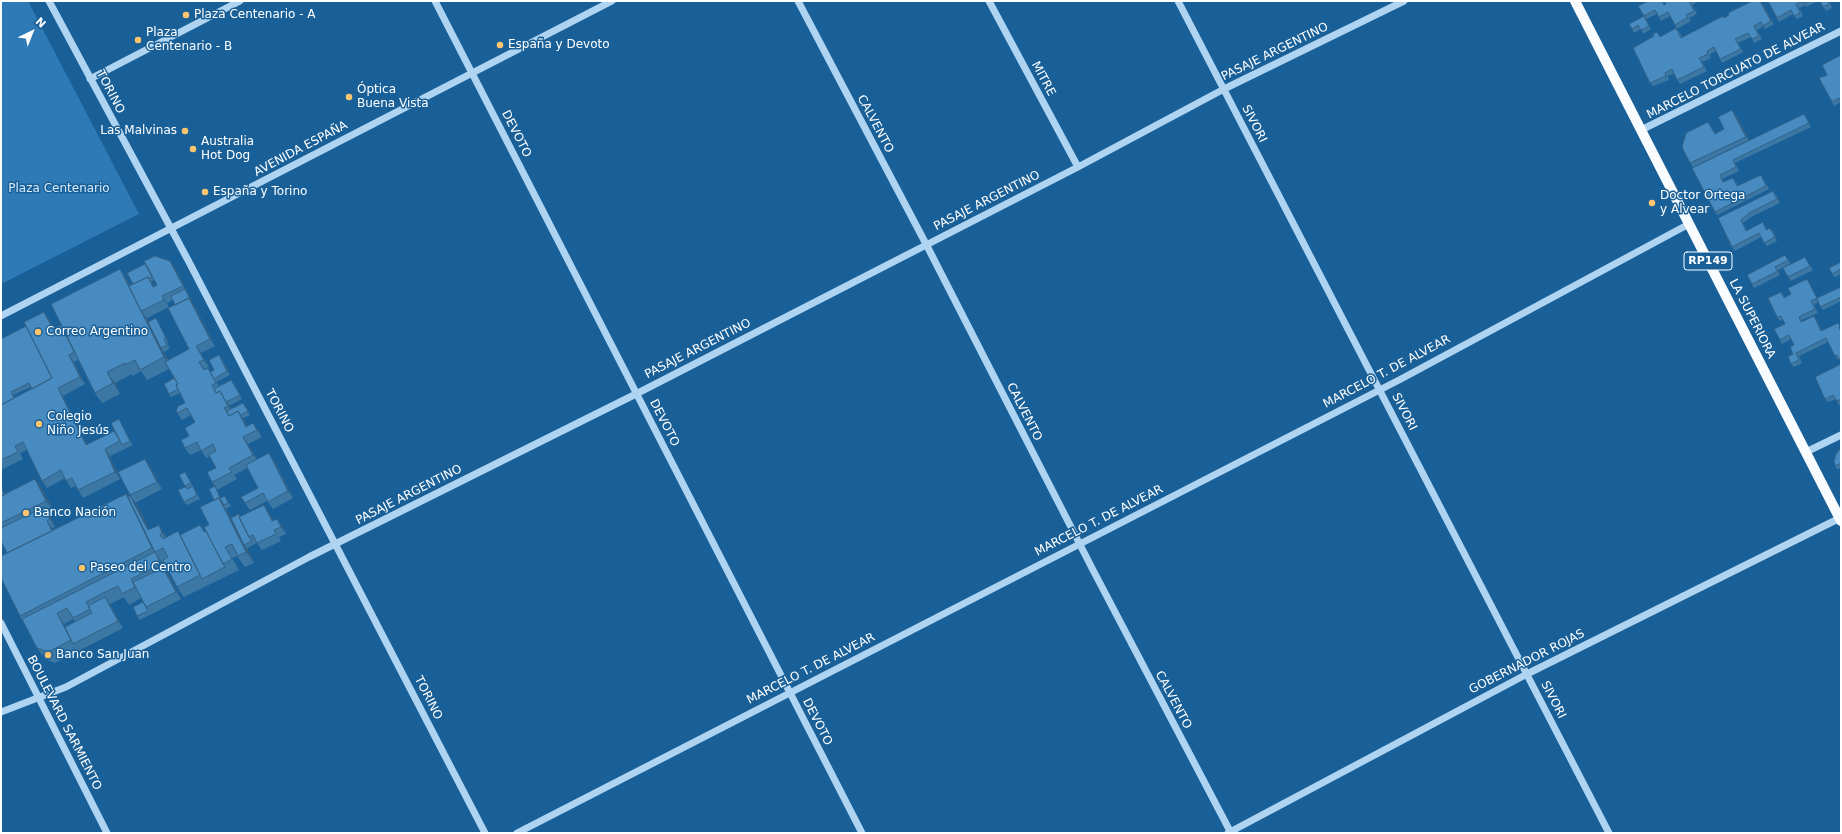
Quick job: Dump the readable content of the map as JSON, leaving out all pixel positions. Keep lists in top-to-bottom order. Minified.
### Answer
{"streets":{"main road":["RP149","LA SUPERIORA"],"street":["PASAJE ARGENTINO","MARCELO TORCUATO DE ALVEAR","MITRE","TORINO","CALVENTO","SIVORI","DEVOTO","AVENIDA ESPAÑA","MARCELO T. DE ALVEAR","GOBERNADOR ROJAS","BOULEVARD SARMIENTO"]},"crossings":[["PASAJE ARGENTINO","MITRE"],["PASAJE ARGENTINO","TORINO"],["PASAJE ARGENTINO","CALVENTO"],["PASAJE ARGENTINO","SIVORI"],["PASAJE ARGENTINO","DEVOTO"],["PASAJE ARGENTINO","BOULEVARD SARMIENTO"],["MARCELO TORCUATO DE ALVEAR","LA SUPERIORA"],["TORINO","AVENIDA ESPAÑA"],["CALVENTO","MARCELO T. DE ALVEAR"],["CALVENTO","GOBERNADOR ROJAS"],["SIVORI","MARCELO T. DE ALVEAR"],["SIVORI","GOBERNADOR ROJAS"],["DEVOTO","AVENIDA ESPAÑA"],["DEVOTO","MARCELO T. DE ALVEAR"],["LA SUPERIORA","MARCELO T. DE ALVEAR"],["LA SUPERIORA","GOBERNADOR ROJAS"]],"parks":["Plaza Centenario"],"places":["Plaza Centenario - A","Plaza Centenario - B","España y Devoto","Óptica Buena Vista","Las Malvinas","Australia Hot Dog","España y Torino","Doctor Ortega y Alvear","Correo Argentino","Colegio Niño Jesús","Banco Nación","Paseo del Centro","Banco San Juan"],"north":"top right"}
